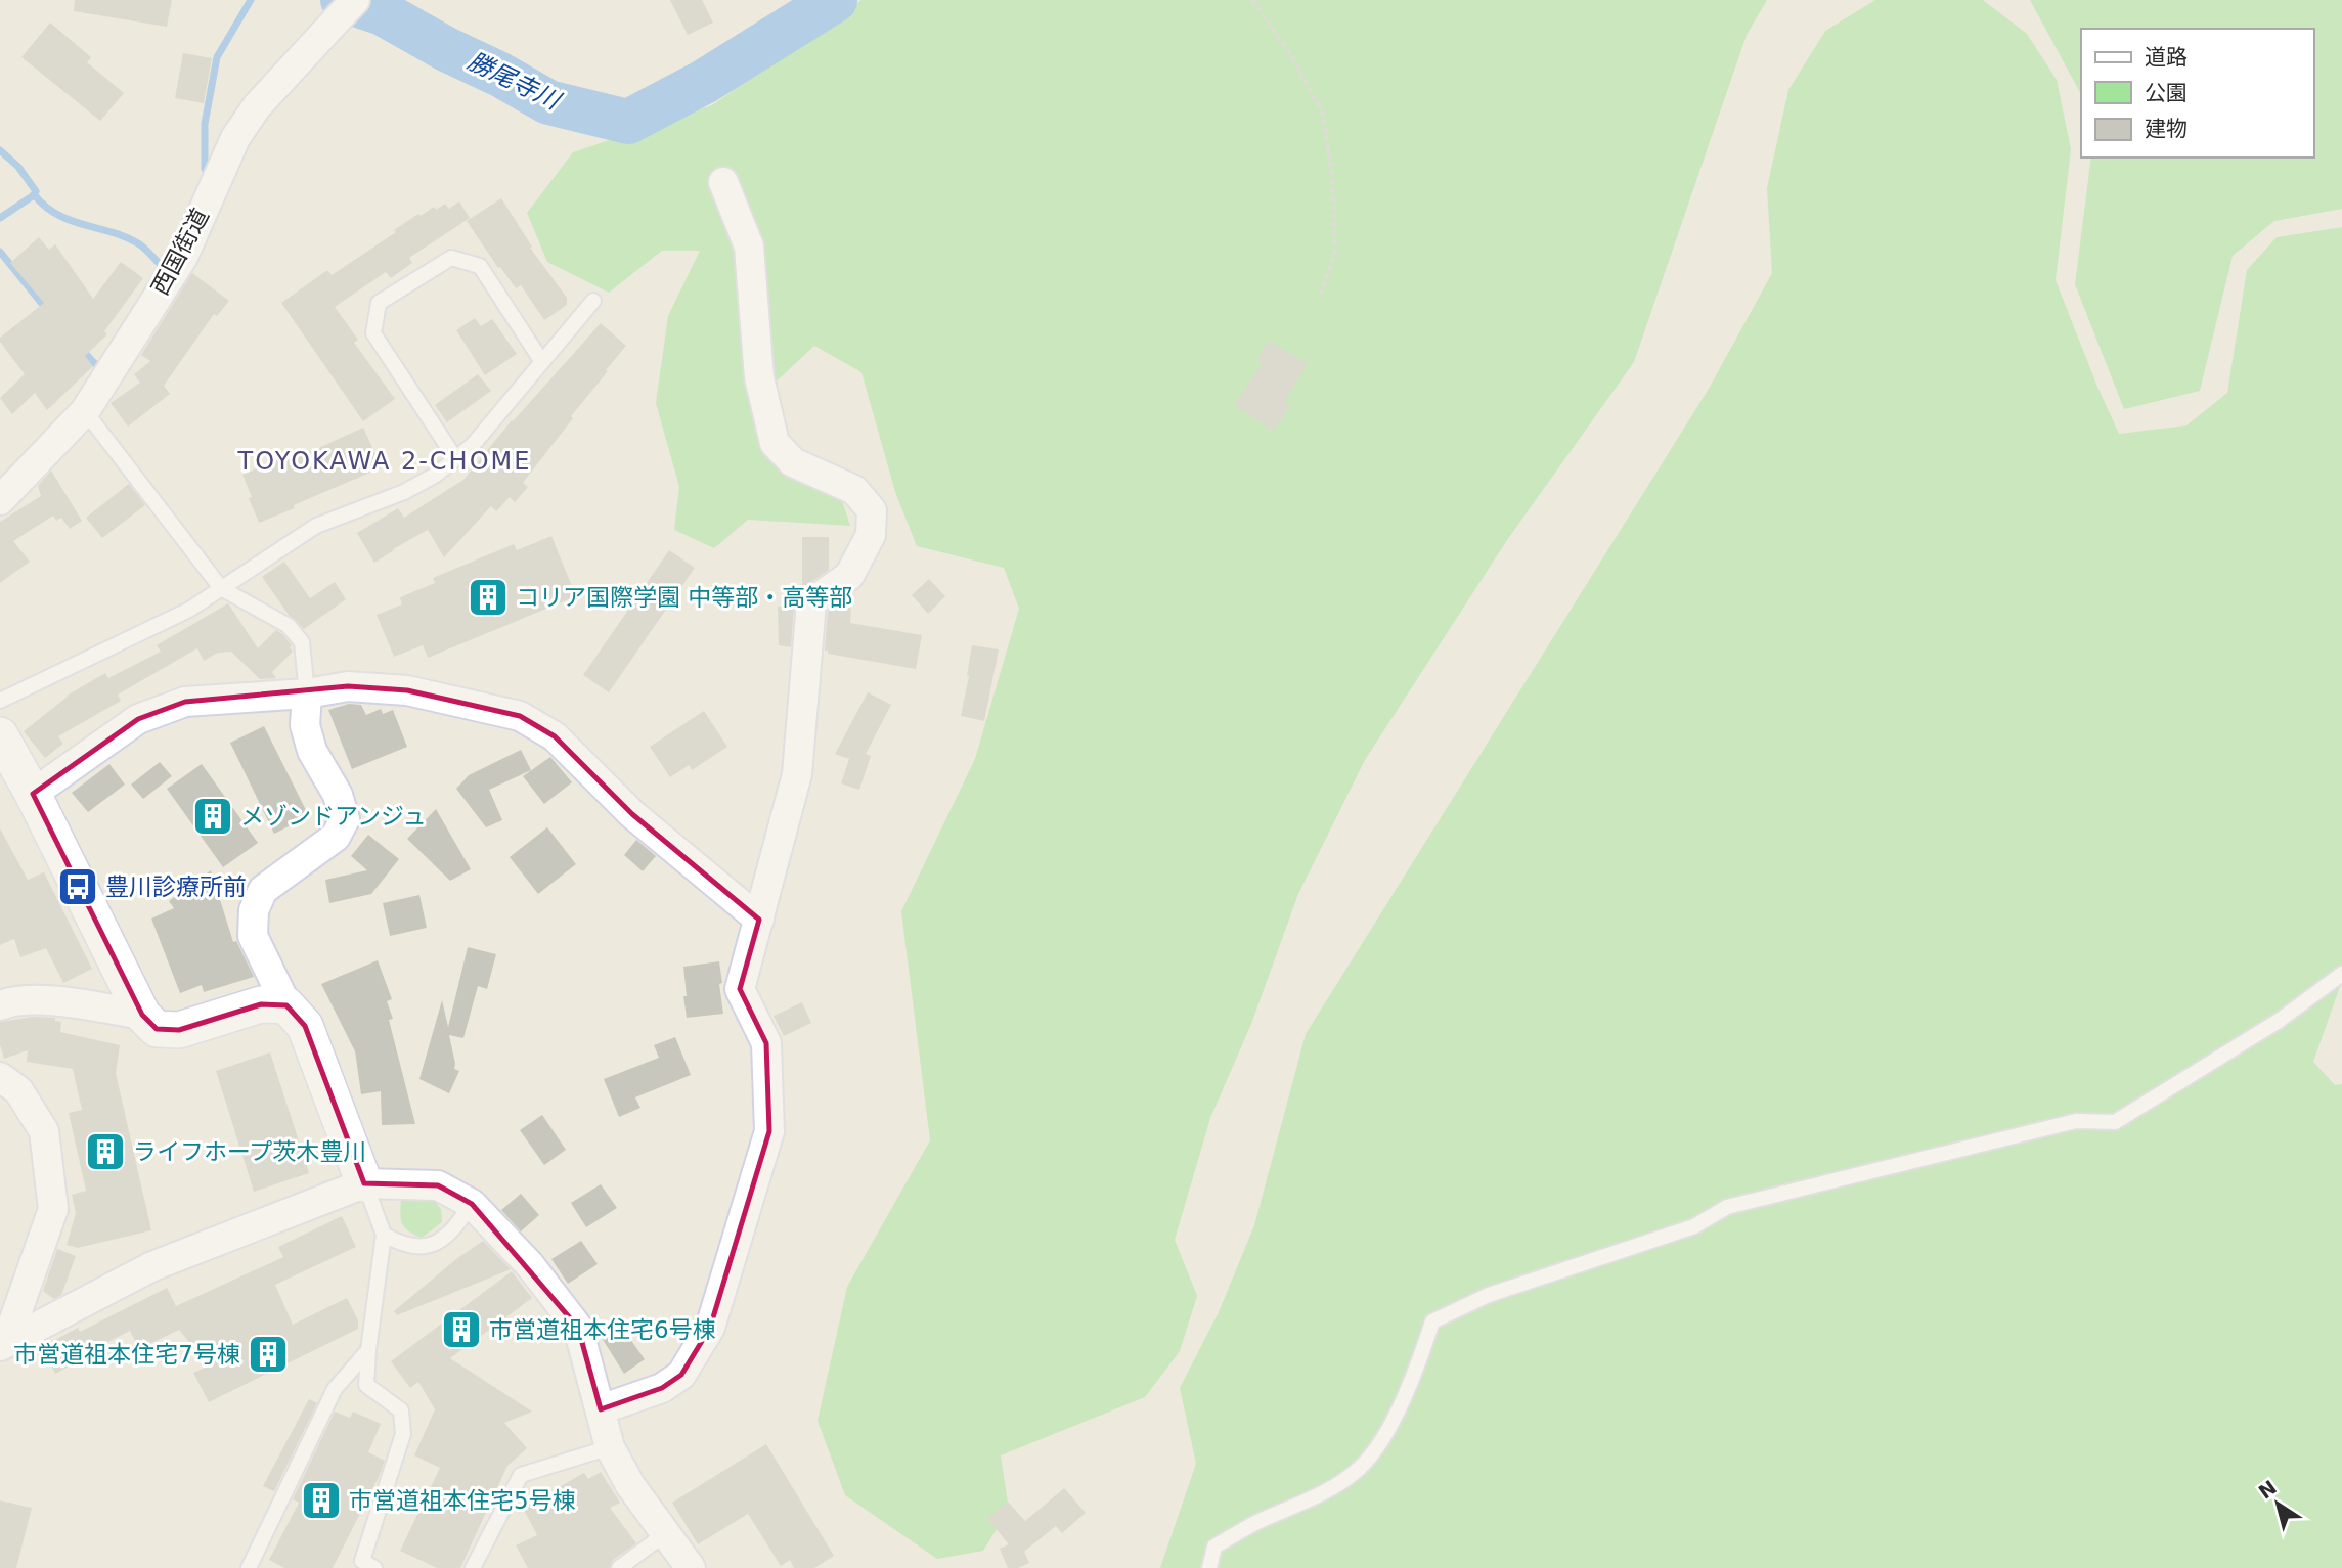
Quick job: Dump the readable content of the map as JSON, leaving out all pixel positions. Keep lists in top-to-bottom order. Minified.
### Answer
{"streets":{"street":["西国街道"]},"districts":["TOYOKAWA 2-CHOME"],"water":["勝尾寺川"],"places":{"building":["コリア国際学園 中等部・高等部","メゾンドアンジュ","ライフホープ茨木豊川","市営道祖本住宅6号棟","市営道祖本住宅7号棟","市営道祖本住宅5号棟"],"bus stop":["豊川診療所前"]},"legend":["道路","公園","建物"],"north":"top left"}
